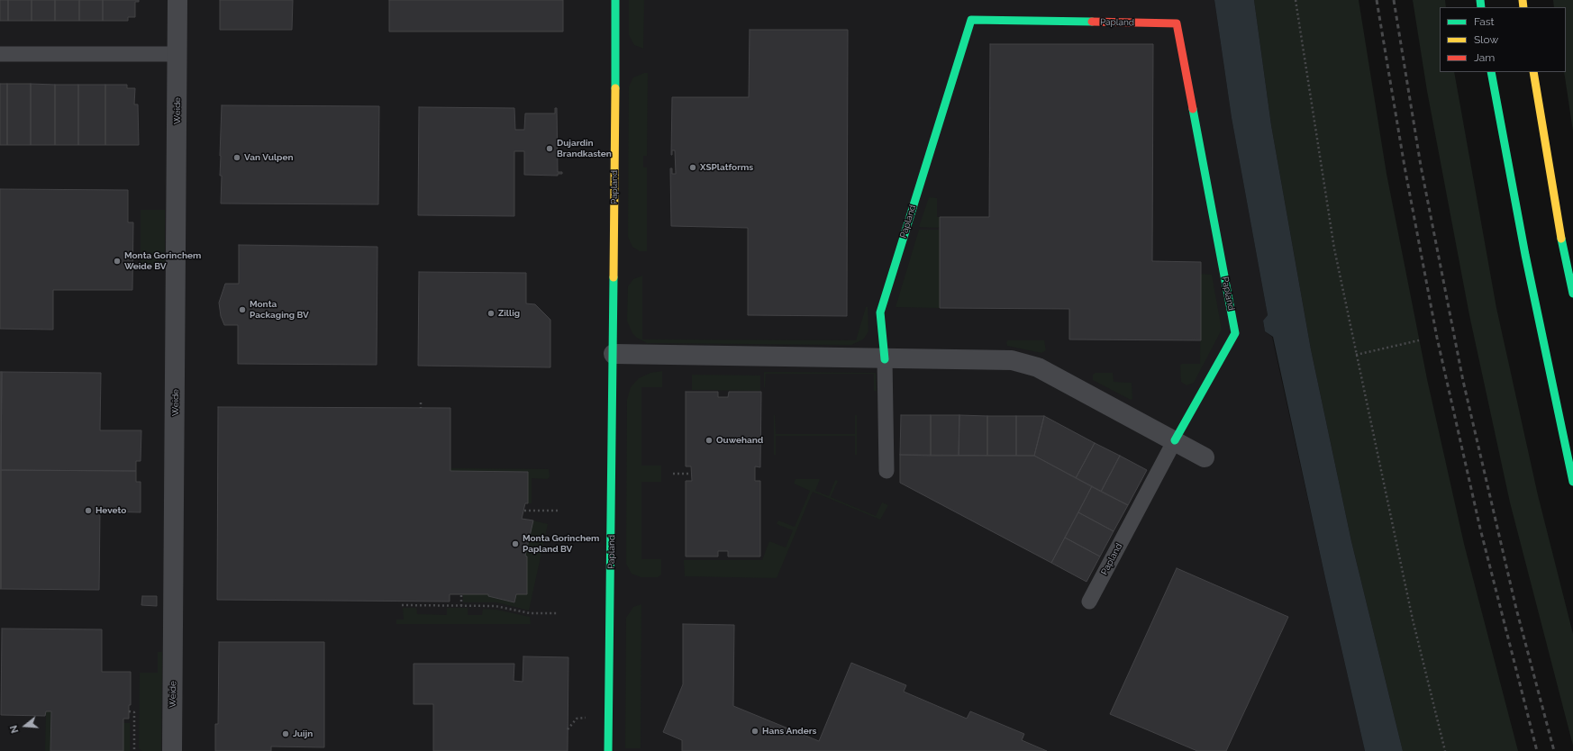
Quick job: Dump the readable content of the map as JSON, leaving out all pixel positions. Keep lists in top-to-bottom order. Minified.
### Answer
{"streets":{"main road":["Papland"],"street":["Weide"]},"places":["Dujardin Brandkasten","Van Vulpen","XSPlatforms","Monta Gorinchem Weide BV","Monta Packaging BV","Zillig","Ouwehand","Heveto","Monta Gorinchem Papland BV","Hans Anders","Juijn"],"legend":["Fast","Slow","Jam"],"north":"left"}
